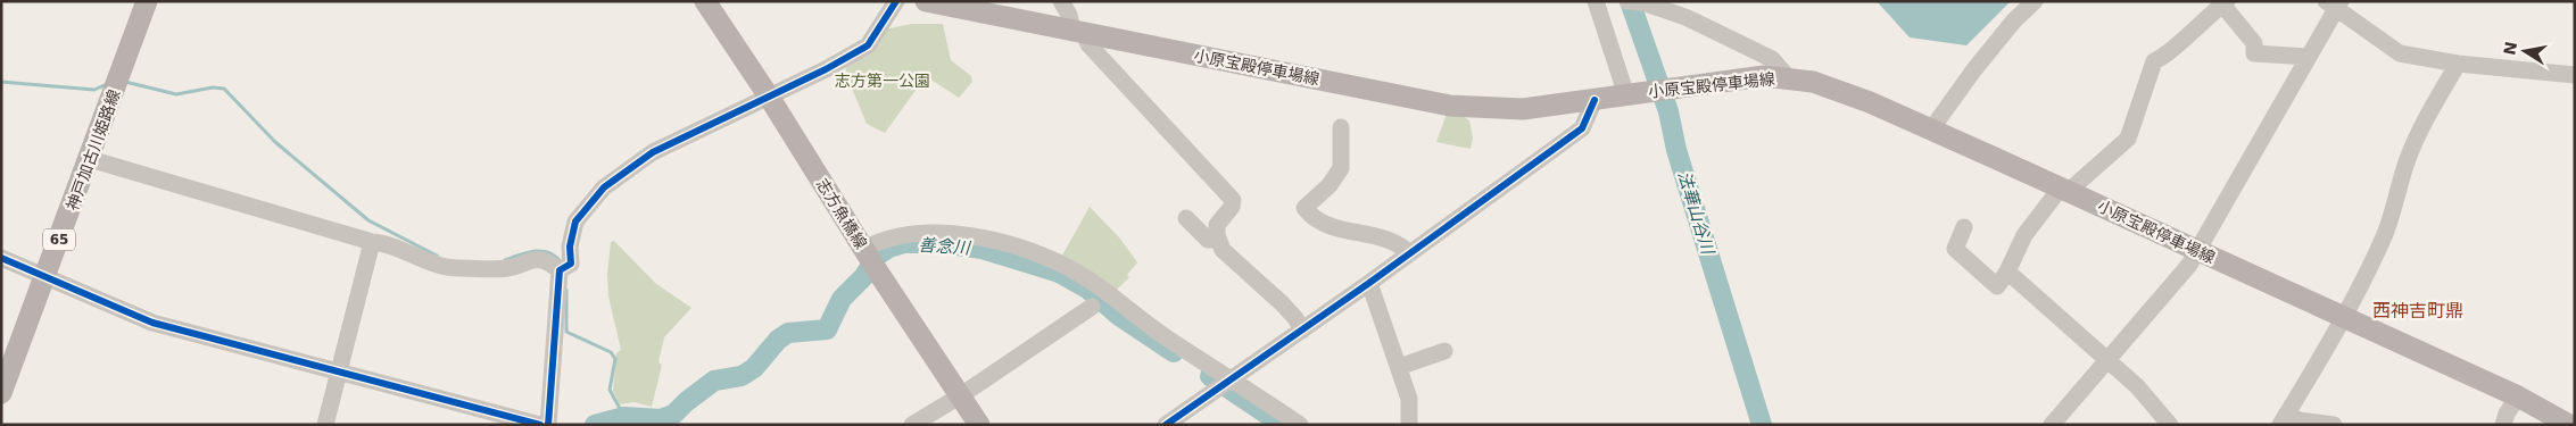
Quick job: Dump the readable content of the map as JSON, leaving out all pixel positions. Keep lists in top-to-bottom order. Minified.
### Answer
{"streets":{"main road":["小原宝殿停車場線","神戸加古川姫路線","志方魚橋線","65"]},"districts":["西神吉町鼎"],"water":["法華山谷川","善念川"],"parks":["志方第一公園"],"north":"left"}
